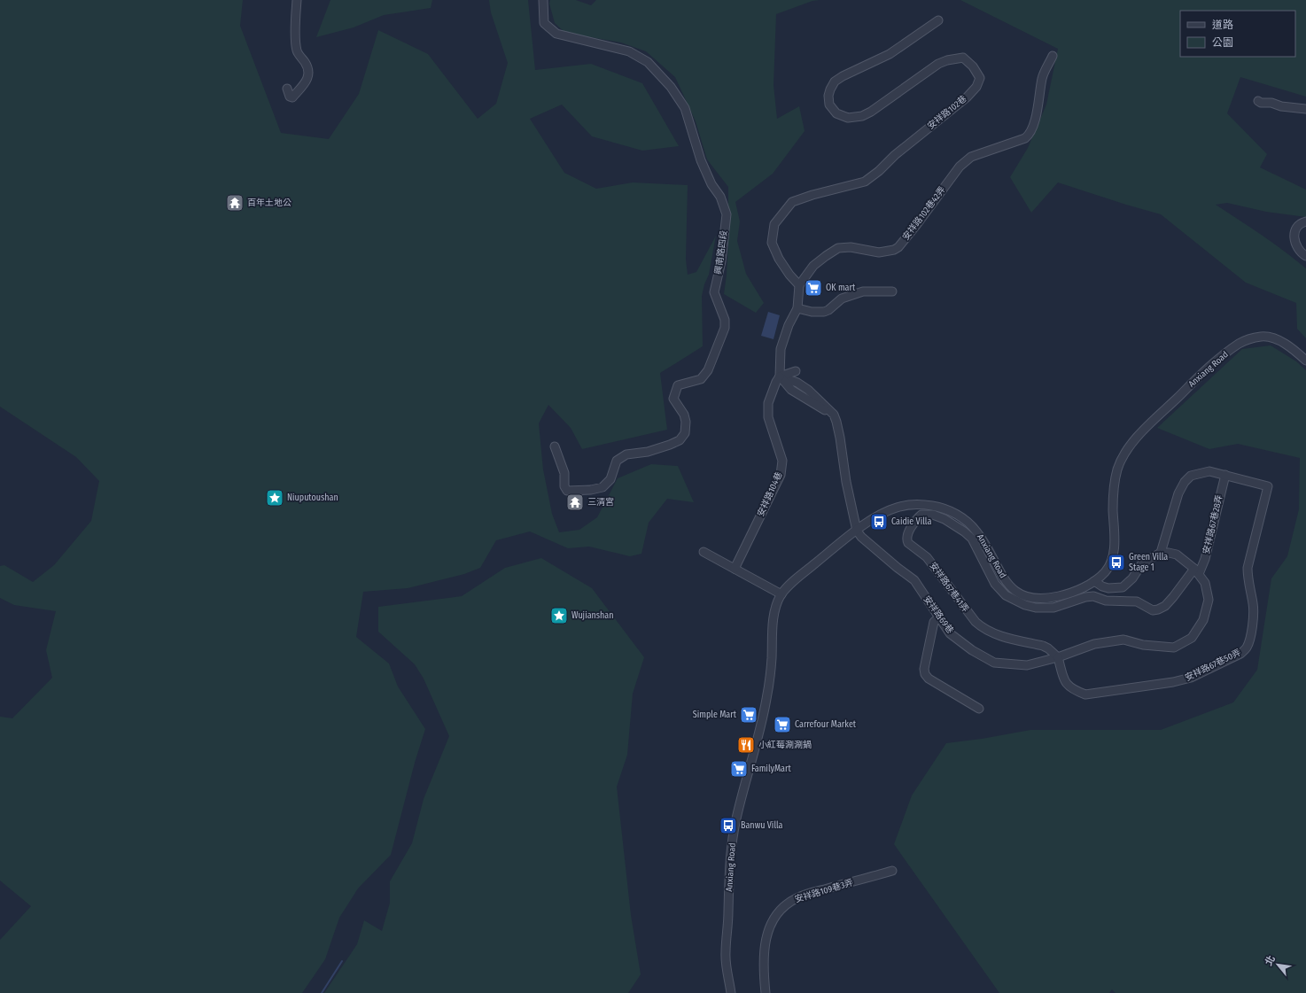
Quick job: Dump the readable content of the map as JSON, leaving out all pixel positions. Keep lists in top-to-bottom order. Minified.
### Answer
{"streets":{"street":["安祥路102巷","安祥路102巷42弄","興南路四段","Anxiang Road","安祥路104巷","安祥路67巷28弄","安祥路67巷41弄","安祥路69巷","安祥路67巷50弄","安祥路109巷3弄"]},"crossings":[["安祥路102巷","安祥路102巷42弄"],["Anxiang Road","安祥路69巷"],["安祥路67巷28弄","安祥路67巷41弄"],["安祥路67巷28弄","安祥路69巷"],["安祥路67巷28弄","安祥路67巷50弄"],["安祥路67巷41弄","安祥路69巷"],["安祥路67巷41弄","安祥路67巷50弄"],["安祥路69巷","安祥路67巷50弄"]],"places":{"temple":["百年土地公","三清宮"],"supermarket":["OK mart","Simple Mart","Carrefour Market","FamilyMart"],"place":["Niuputoushan","Wujianshan"],"bus stop":["Caidie Villa","Green Villa Stage 1","Banwu Villa"],"restaurant":["小紅莓涮涮鍋"]},"legend":["道路","公園"],"north":"top left"}
